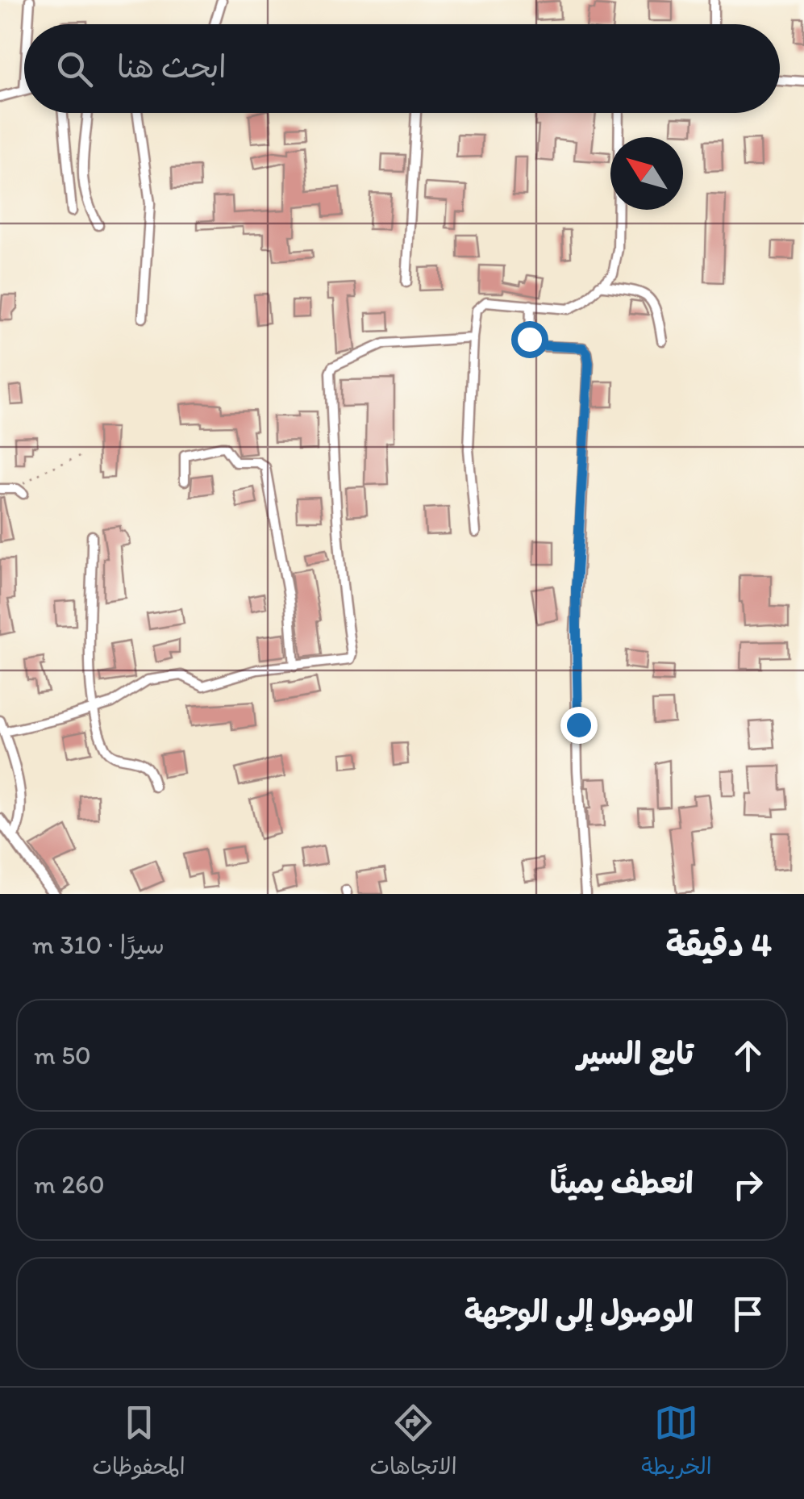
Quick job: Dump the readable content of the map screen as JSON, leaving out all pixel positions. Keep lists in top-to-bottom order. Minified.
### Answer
{"north":"top left","page":{"search":"ابحث هنا","heading":["4 دقيقة","سيرًا · 310 m"],"list":[["تابع السير","50 m"],["انعطف يمينًا","260 m"],"الوصول إلى الوجهة"],"nav":["الخريطة","الاتجاهات","المحفوظات"]}}
